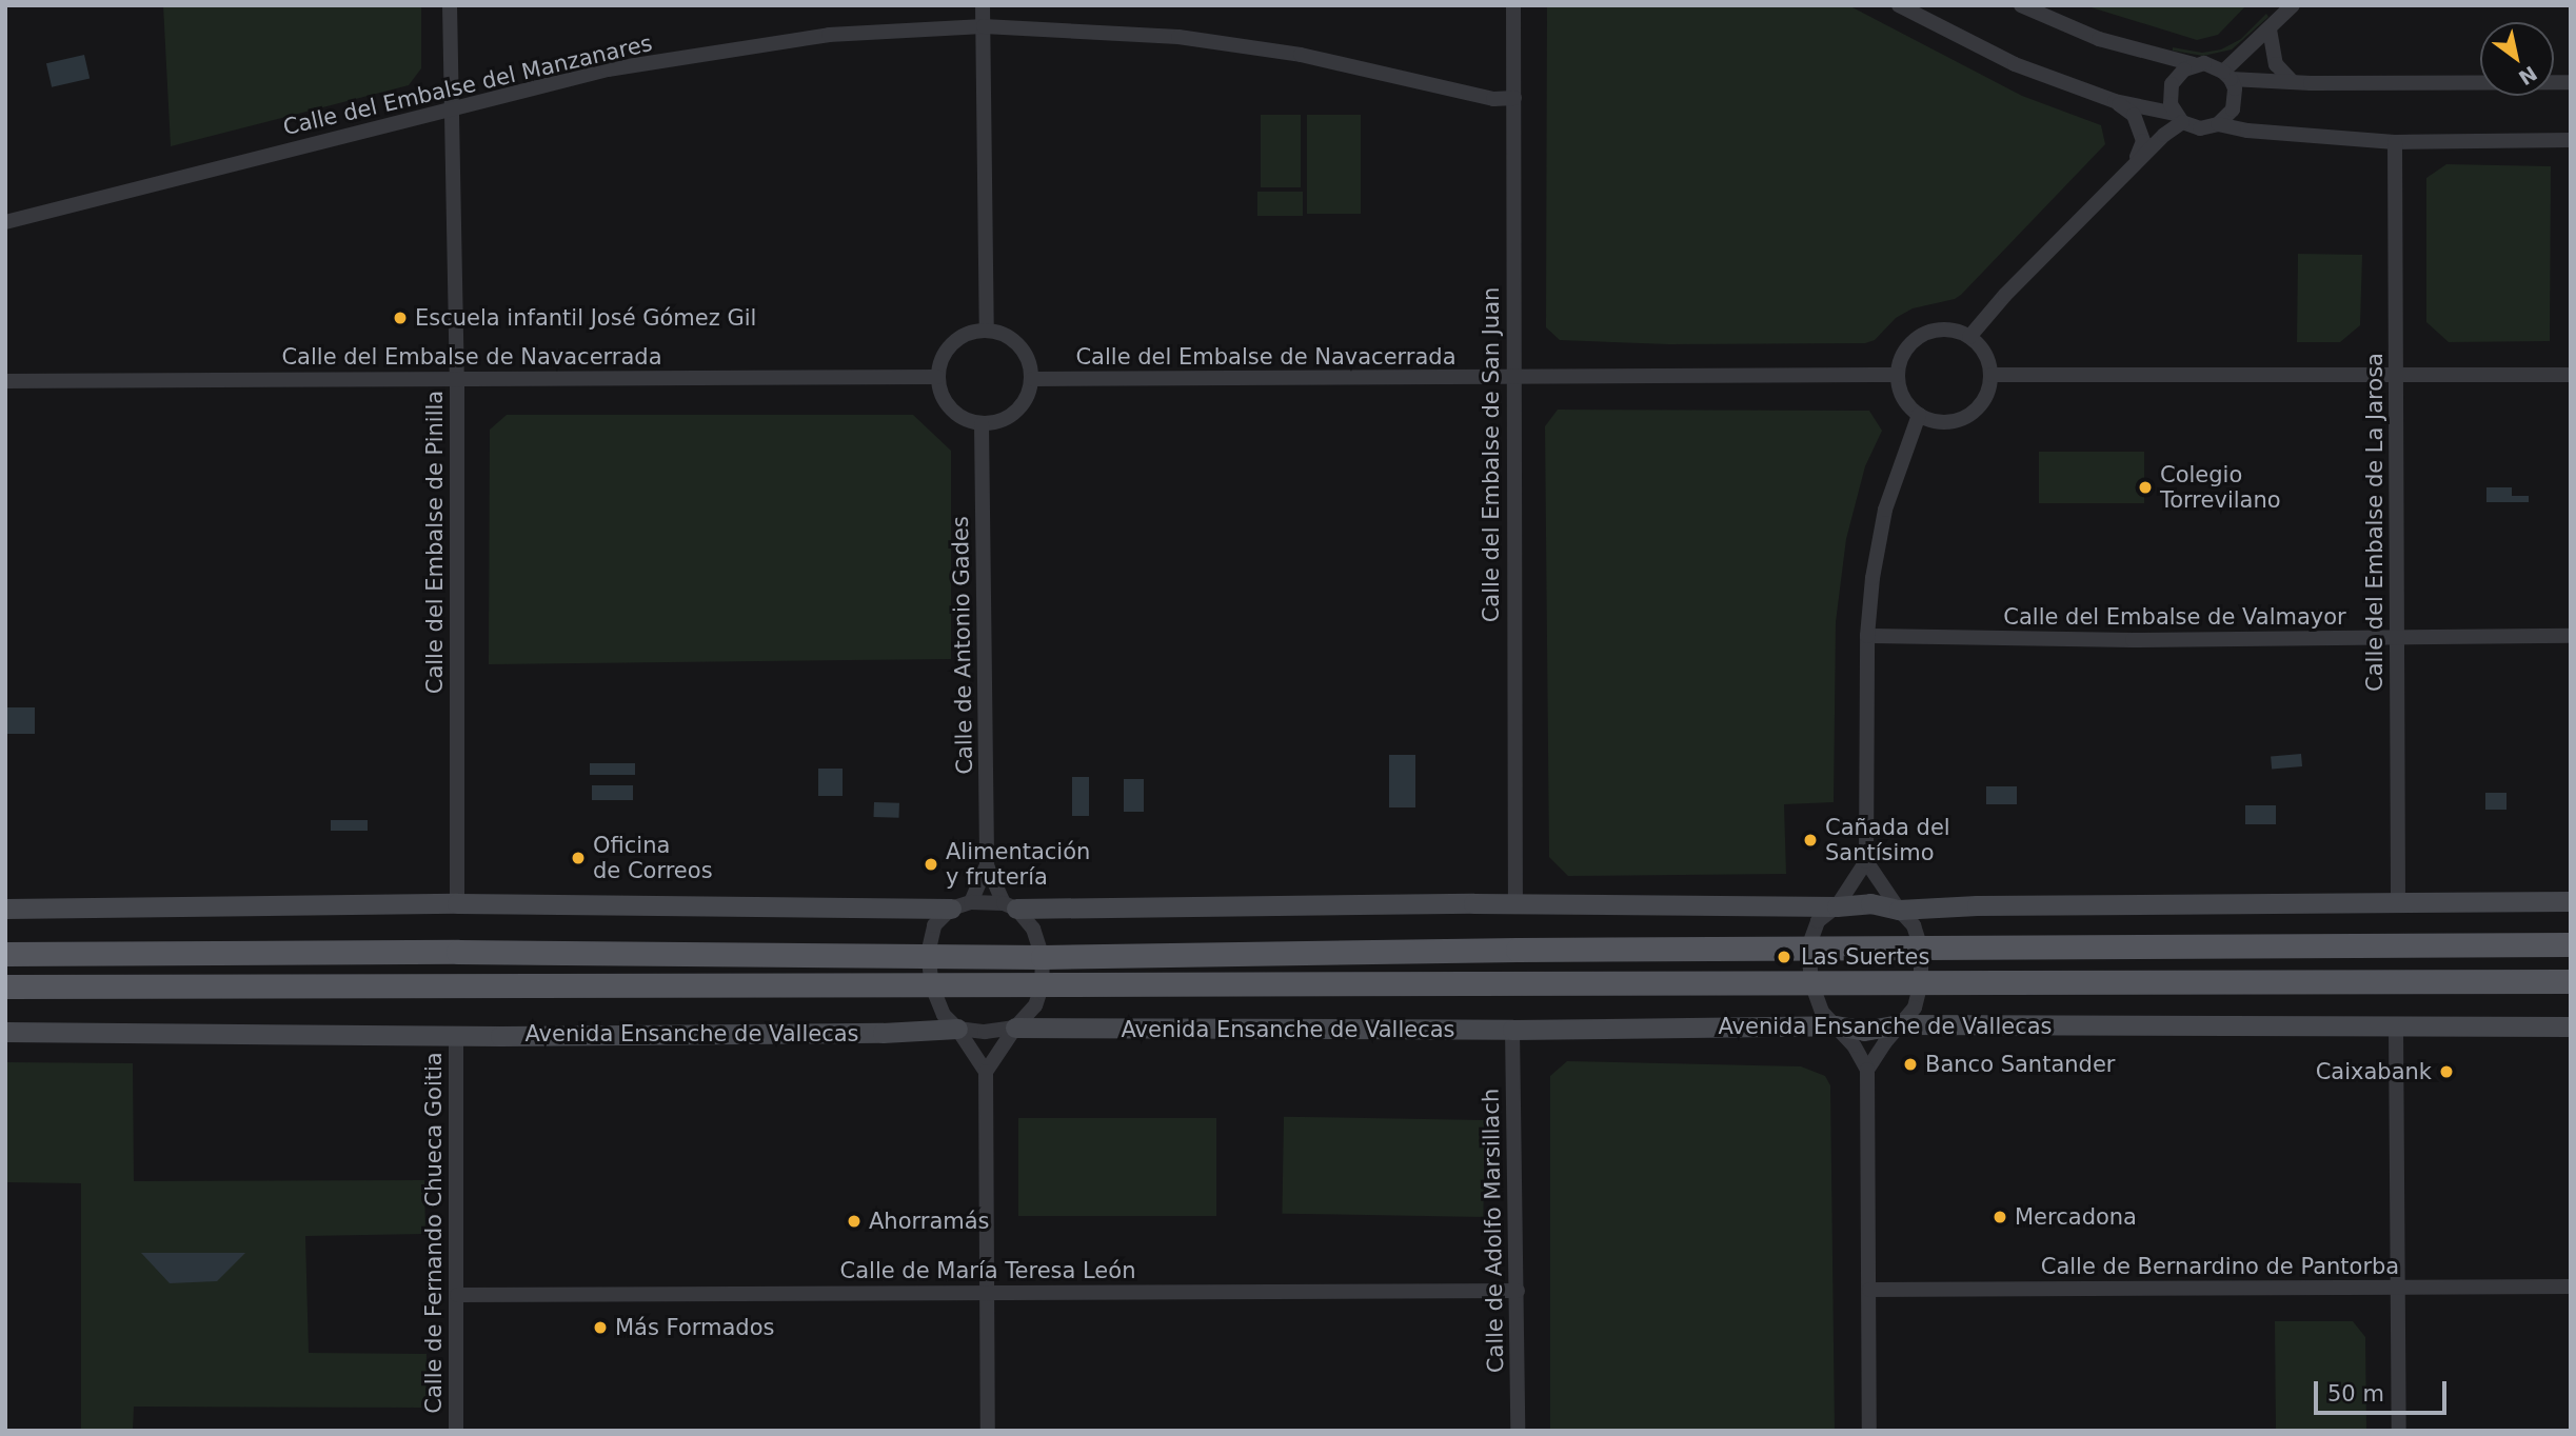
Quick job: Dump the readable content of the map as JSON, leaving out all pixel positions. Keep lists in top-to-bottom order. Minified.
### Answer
{"streets":{"main road":["Avenida Ensanche de Vallecas"],"street":["Calle del Embalse del Manzanares","Calle del Embalse de Navacerrada","Calle del Embalse de San Juan","Calle del Embalse de La Jarosa","Calle del Embalse de Pinilla","Calle del Embalse de Valmayor","Calle de Antonio Gades","Calle de Adolfo Marsillach","Calle de Fernando Chueca Goitia","Calle de Bernardino de Pantorba","Calle de María Teresa León"]},"crossings":[["Calle del Embalse del Manzanares","Calle del Embalse de San Juan"],["Calle del Embalse del Manzanares","Calle del Embalse de Pinilla"],["Calle del Embalse de Navacerrada","Calle del Embalse de San Juan"],["Calle del Embalse de Navacerrada","Calle del Embalse de Pinilla"],["Calle del Embalse de Navacerrada","Calle de Antonio Gades"],["Calle del Embalse de La Jarosa","Calle del Embalse de Valmayor"],["Calle de Antonio Gades","Avenida Ensanche de Vallecas"],["Avenida Ensanche de Vallecas","Calle de Adolfo Marsillach"],["Avenida Ensanche de Vallecas","Calle de Fernando Chueca Goitia"],["Calle de Adolfo Marsillach","Calle de María Teresa León"],["Calle de Fernando Chueca Goitia","Calle de María Teresa León"]],"places":["Escuela infantil José Gómez Gil","Colegio Torrevilano","Cañada del Santísimo","Oficina de Correos","Alimentación y frutería","Las Suertes","Banco Santander","Caixabank","Mercadona","Ahorramás","Más Formados"],"scale_bar":"50 m","north":"bottom right"}
